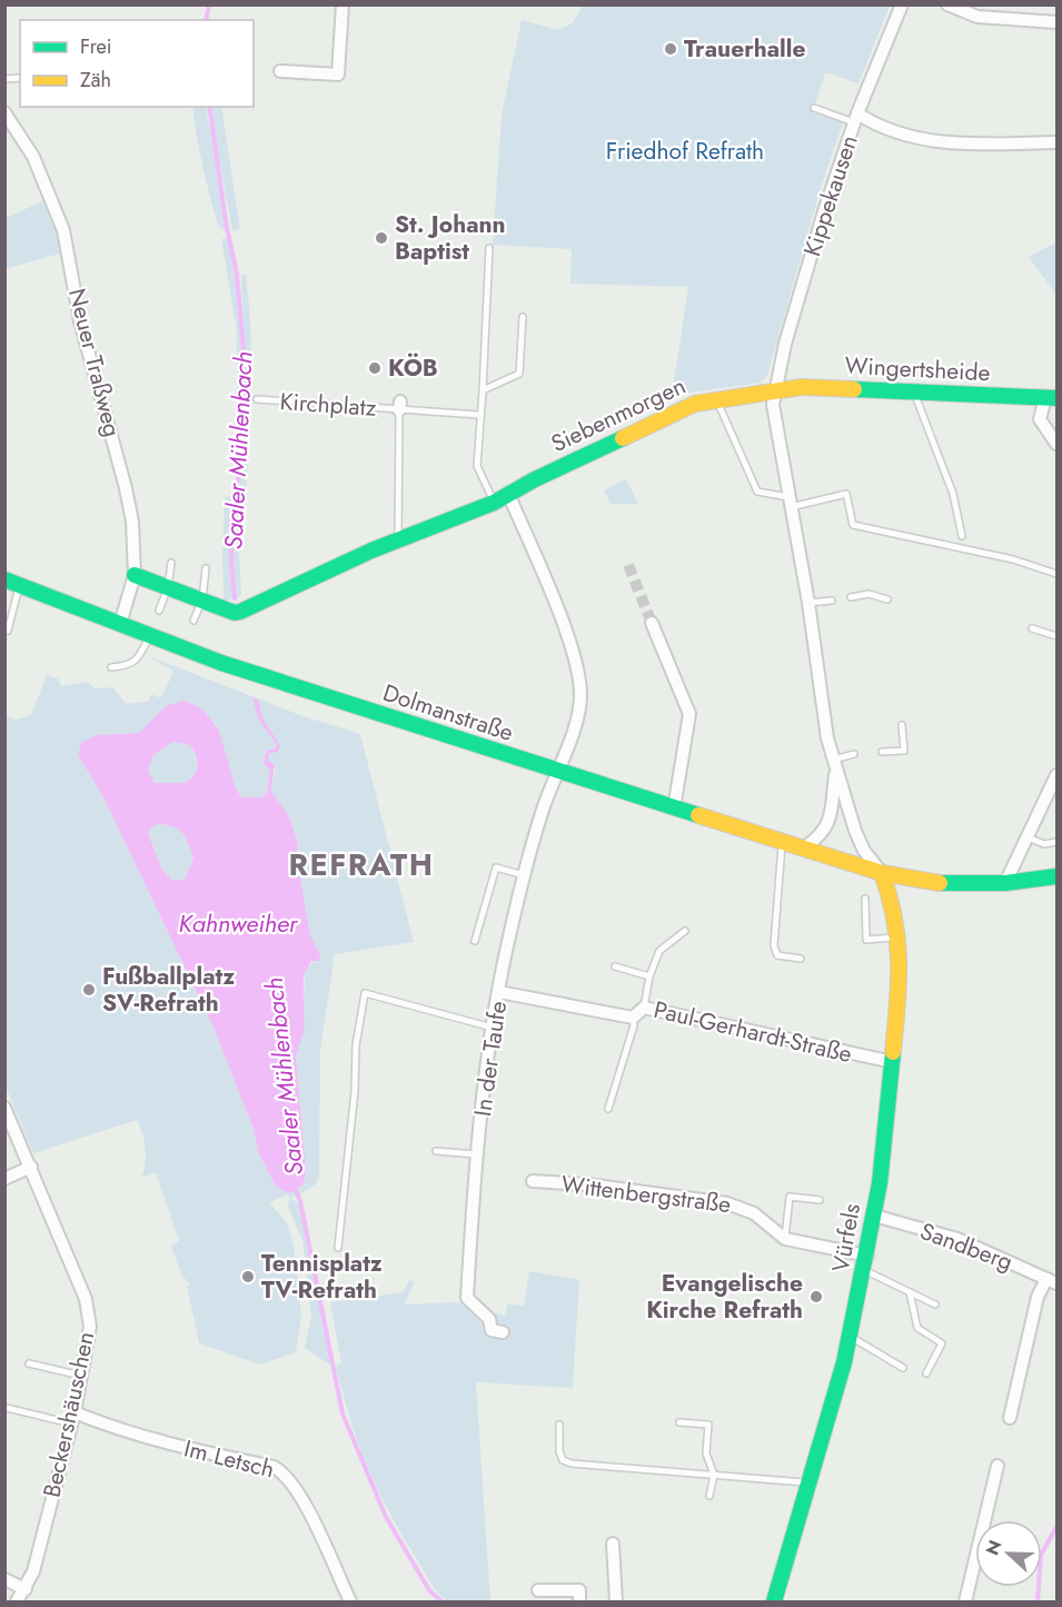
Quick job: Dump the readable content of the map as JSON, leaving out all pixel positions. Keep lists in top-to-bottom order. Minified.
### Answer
{"streets":{"street":["Kippekausen","Neuer Traßweg","Wingertsheide","Siebenmorgen","Dolmanstraße","Paul-Gerhardt-Straße","In der Taufe","Wittenbergstraße","Vürfels","Sandberg","Beckershäuschen","Im Letsch"],"lane":["Kirchplatz"]},"crossings":[["Kippekausen","Wingertsheide"],["Kippekausen","Siebenmorgen"],["Neuer Traßweg","Siebenmorgen"],["Neuer Traßweg","Dolmanstraße"],["Wingertsheide","Siebenmorgen"],["Kirchplatz","Siebenmorgen"],["Siebenmorgen","In der Taufe"],["Dolmanstraße","In der Taufe"],["Dolmanstraße","Vürfels"],["Paul-Gerhardt-Straße","In der Taufe"],["Paul-Gerhardt-Straße","Vürfels"],["Wittenbergstraße","Vürfels"],["Vürfels","Sandberg"],["Beckershäuschen","Im Letsch"]],"districts":["REFRATH"],"water":["Saaler Mühlenbach","Kahnweiher"],"parks":["Friedhof Refrath"],"places":["Trauerhalle","St. Johann Baptist","KÖB","Fußballplatz SV-Refrath","Tennisplatz TV-Refrath","Evangelische Kirche Refrath"],"legend":["Frei","Zäh"],"north":"left"}
